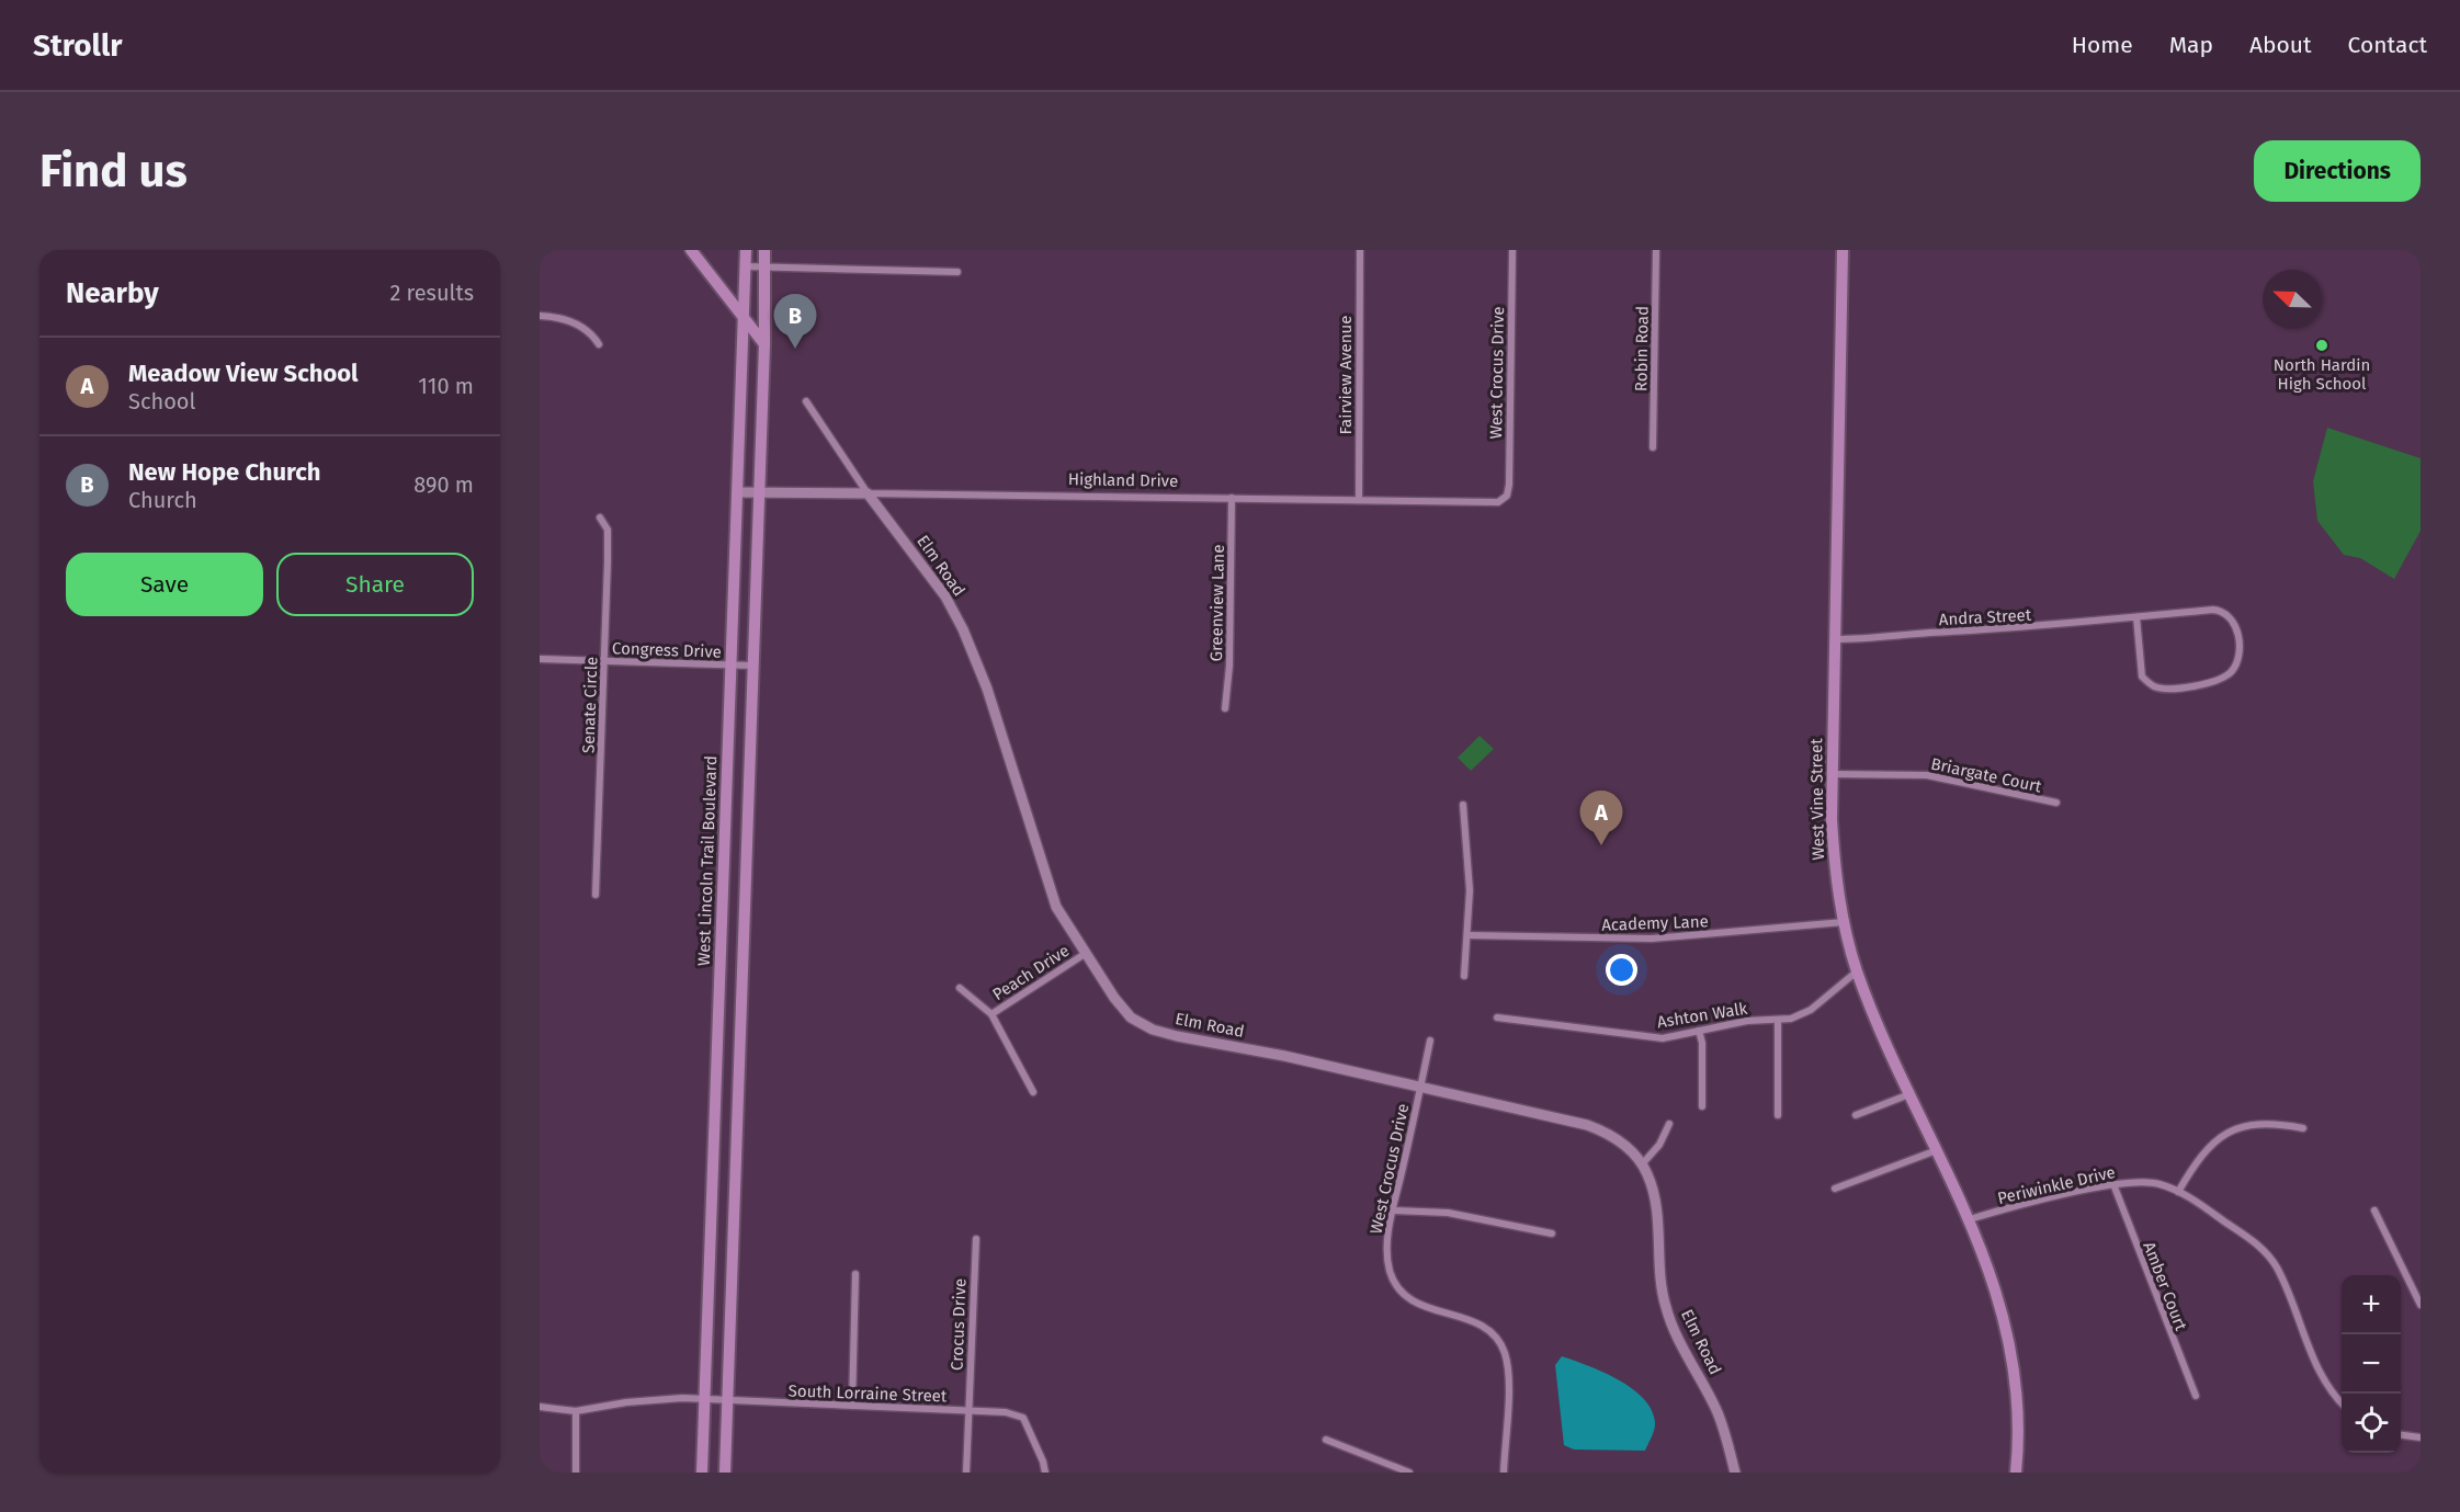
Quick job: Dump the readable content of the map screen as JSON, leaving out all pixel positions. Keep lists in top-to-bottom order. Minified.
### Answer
{"streets":{"main road":["West Vine Street","West Lincoln Trail Boulevard"],"street":["Robin Road","West Crocus Drive","Fairview Avenue","Highland Drive","Elm Road","Greenview Lane","Andra Street","Congress Drive","Senate Circle","Briargate Court","Academy Lane","Peach Drive","Ashton Walk","Periwinkle Drive","Amber Court","Crocus Drive","South Lorraine Street"]},"crossings":[["West Crocus Drive","Highland Drive"],["West Crocus Drive","Elm Road"],["Fairview Avenue","Highland Drive"],["Highland Drive","Elm Road"],["Highland Drive","Greenview Lane"],["Highland Drive","West Lincoln Trail Boulevard"],["Elm Road","Peach Drive"],["Andra Street","West Vine Street"],["Congress Drive","Senate Circle"],["Congress Drive","West Lincoln Trail Boulevard"],["Briargate Court","West Vine Street"],["West Vine Street","Academy Lane"],["West Vine Street","Ashton Walk"],["West Vine Street","Periwinkle Drive"],["West Lincoln Trail Boulevard","South Lorraine Street"],["Periwinkle Drive","Amber Court"],["Crocus Drive","South Lorraine Street"]],"places":["North Hardin High School"],"north":"top left","page":{"header":"Strollr","nav":["Home","Map","About","Contact"],"buttons":["Directions",["Save","Share"]],"title":"Find us","heading":["Nearby","2 results"],"pins":["B","A"],"list":[{"mark":"A","name":"Meadow View School","note":"School","value":"110 m"},{"mark":"B","name":"New Hope Church","note":"Church","value":"890 m"}],"map_buttons":["+","−"]}}
